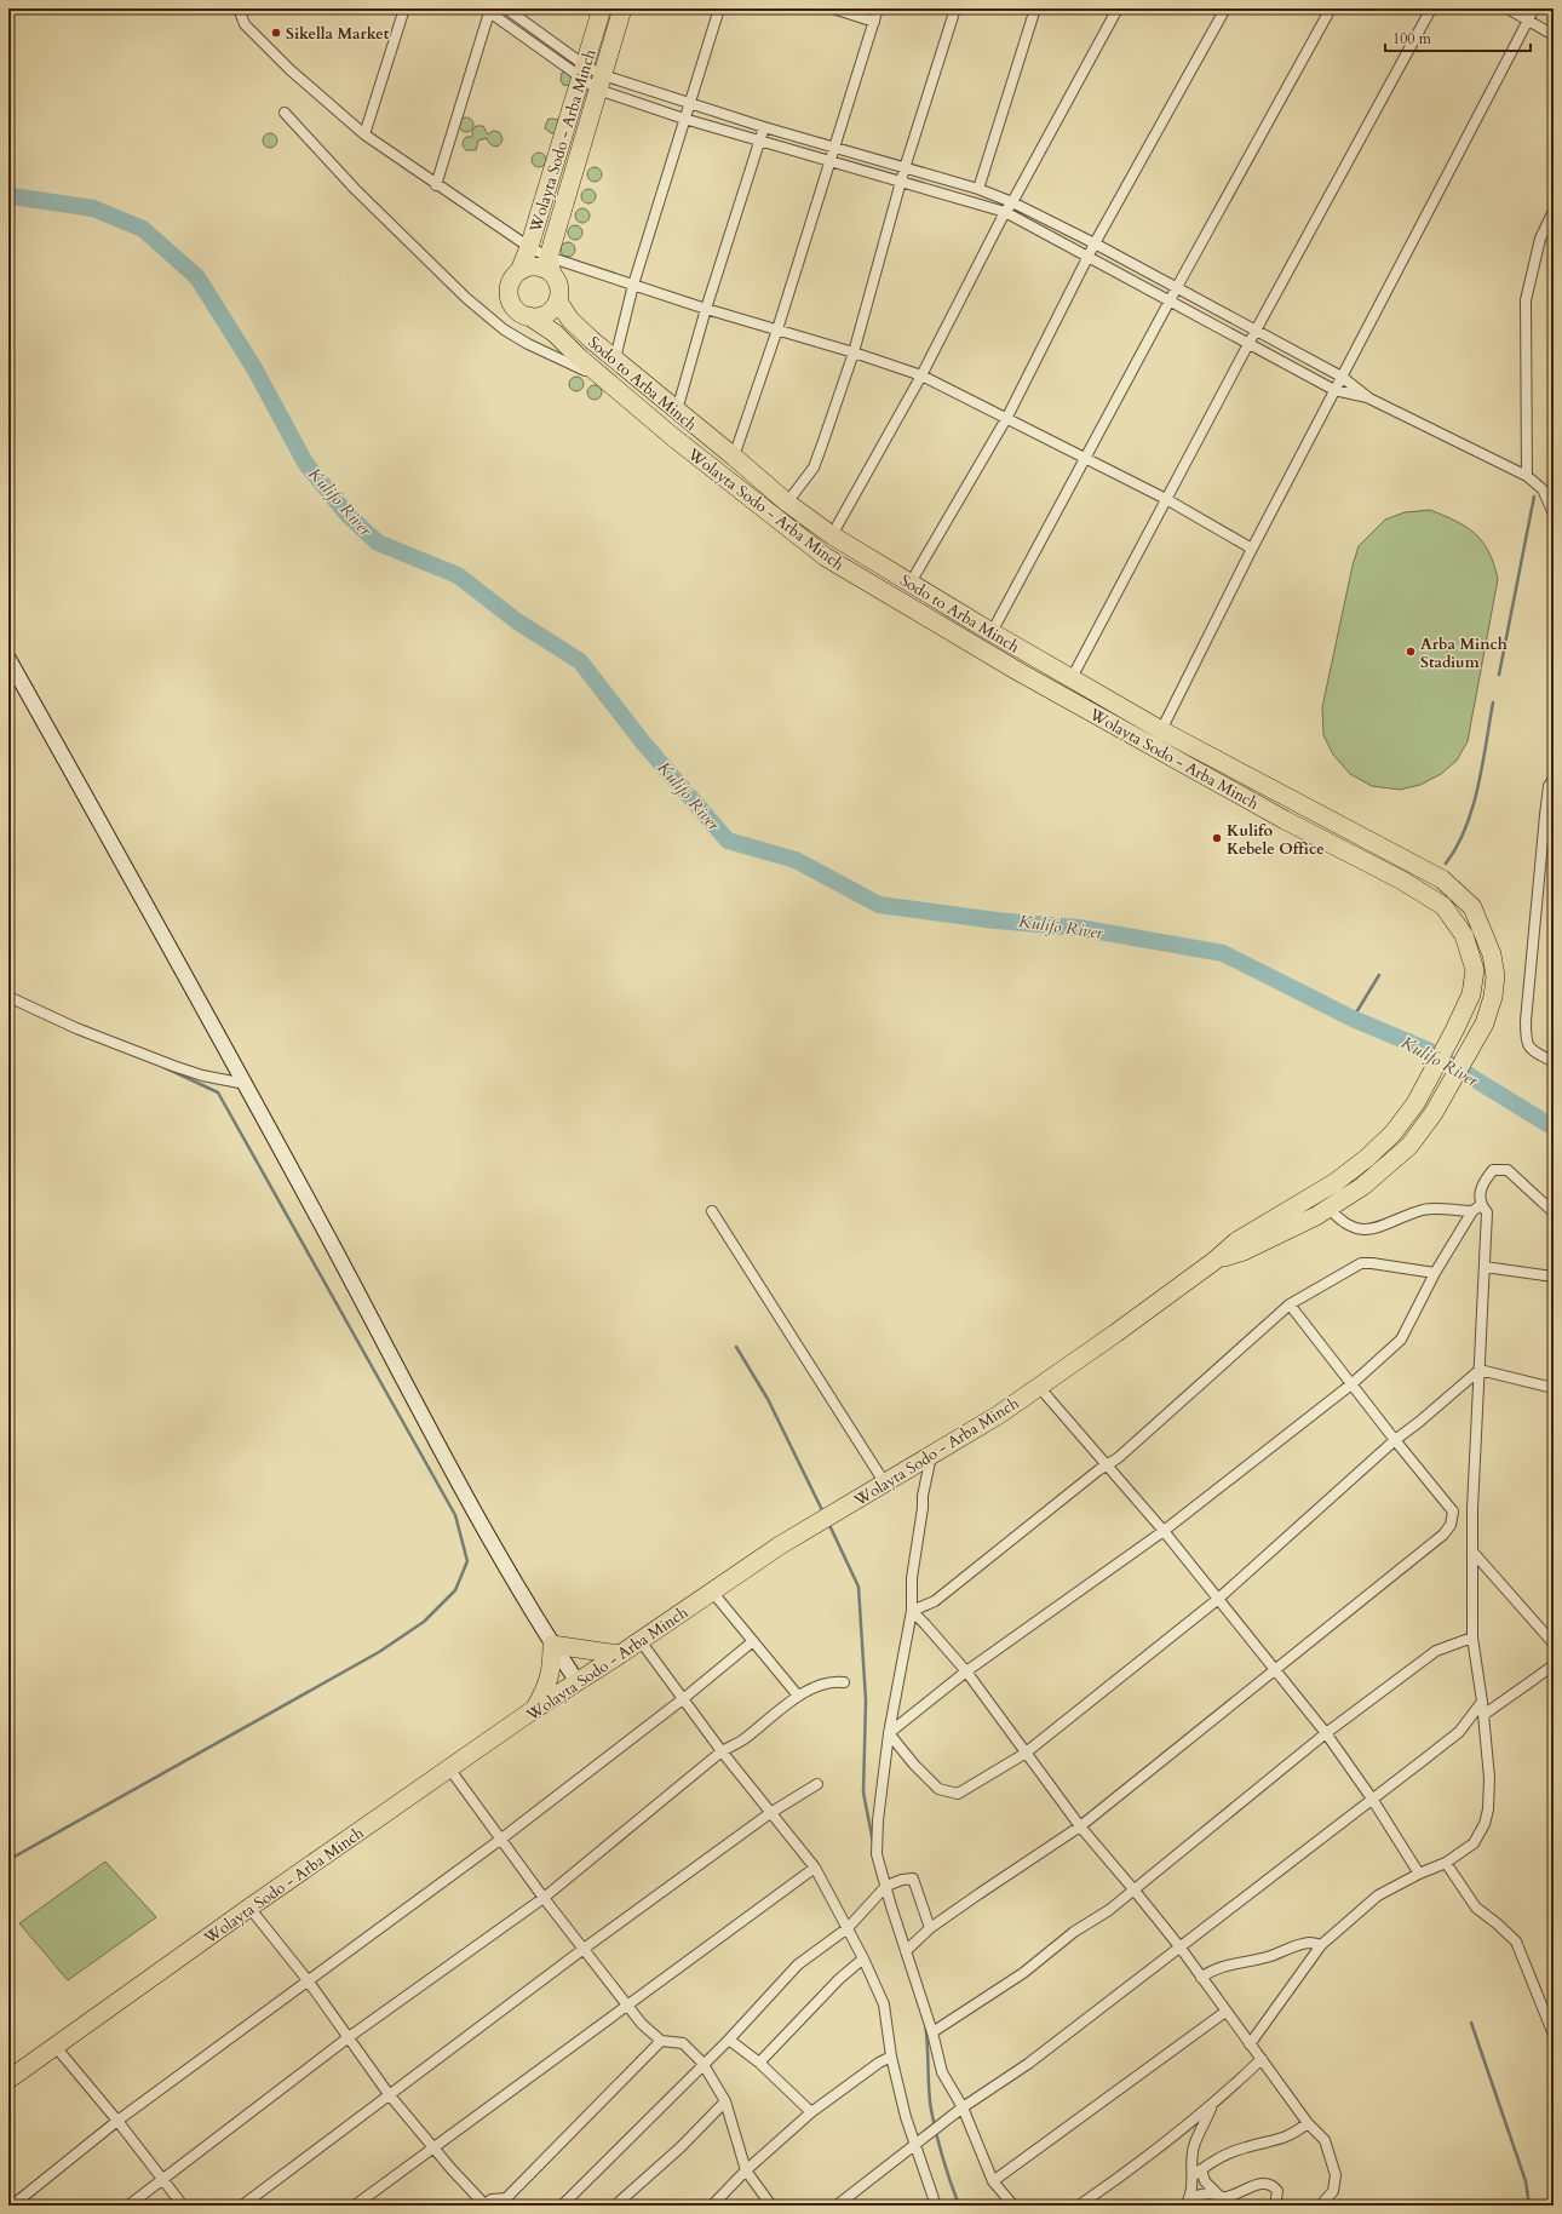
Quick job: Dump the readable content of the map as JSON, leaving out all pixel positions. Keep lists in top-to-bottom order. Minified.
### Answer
{"streets":{"highway":["Wolayta Sodo - Arba Minch","Sodo to Arba Minch"]},"crossings":[["Wolayta Sodo - Arba Minch","Sodo to Arba Minch"]],"water":["Kulifo River"],"places":["Sikella Market","Arba Minch Stadium","Kulifo Kebele Office"],"scale_bar":"100 m"}
